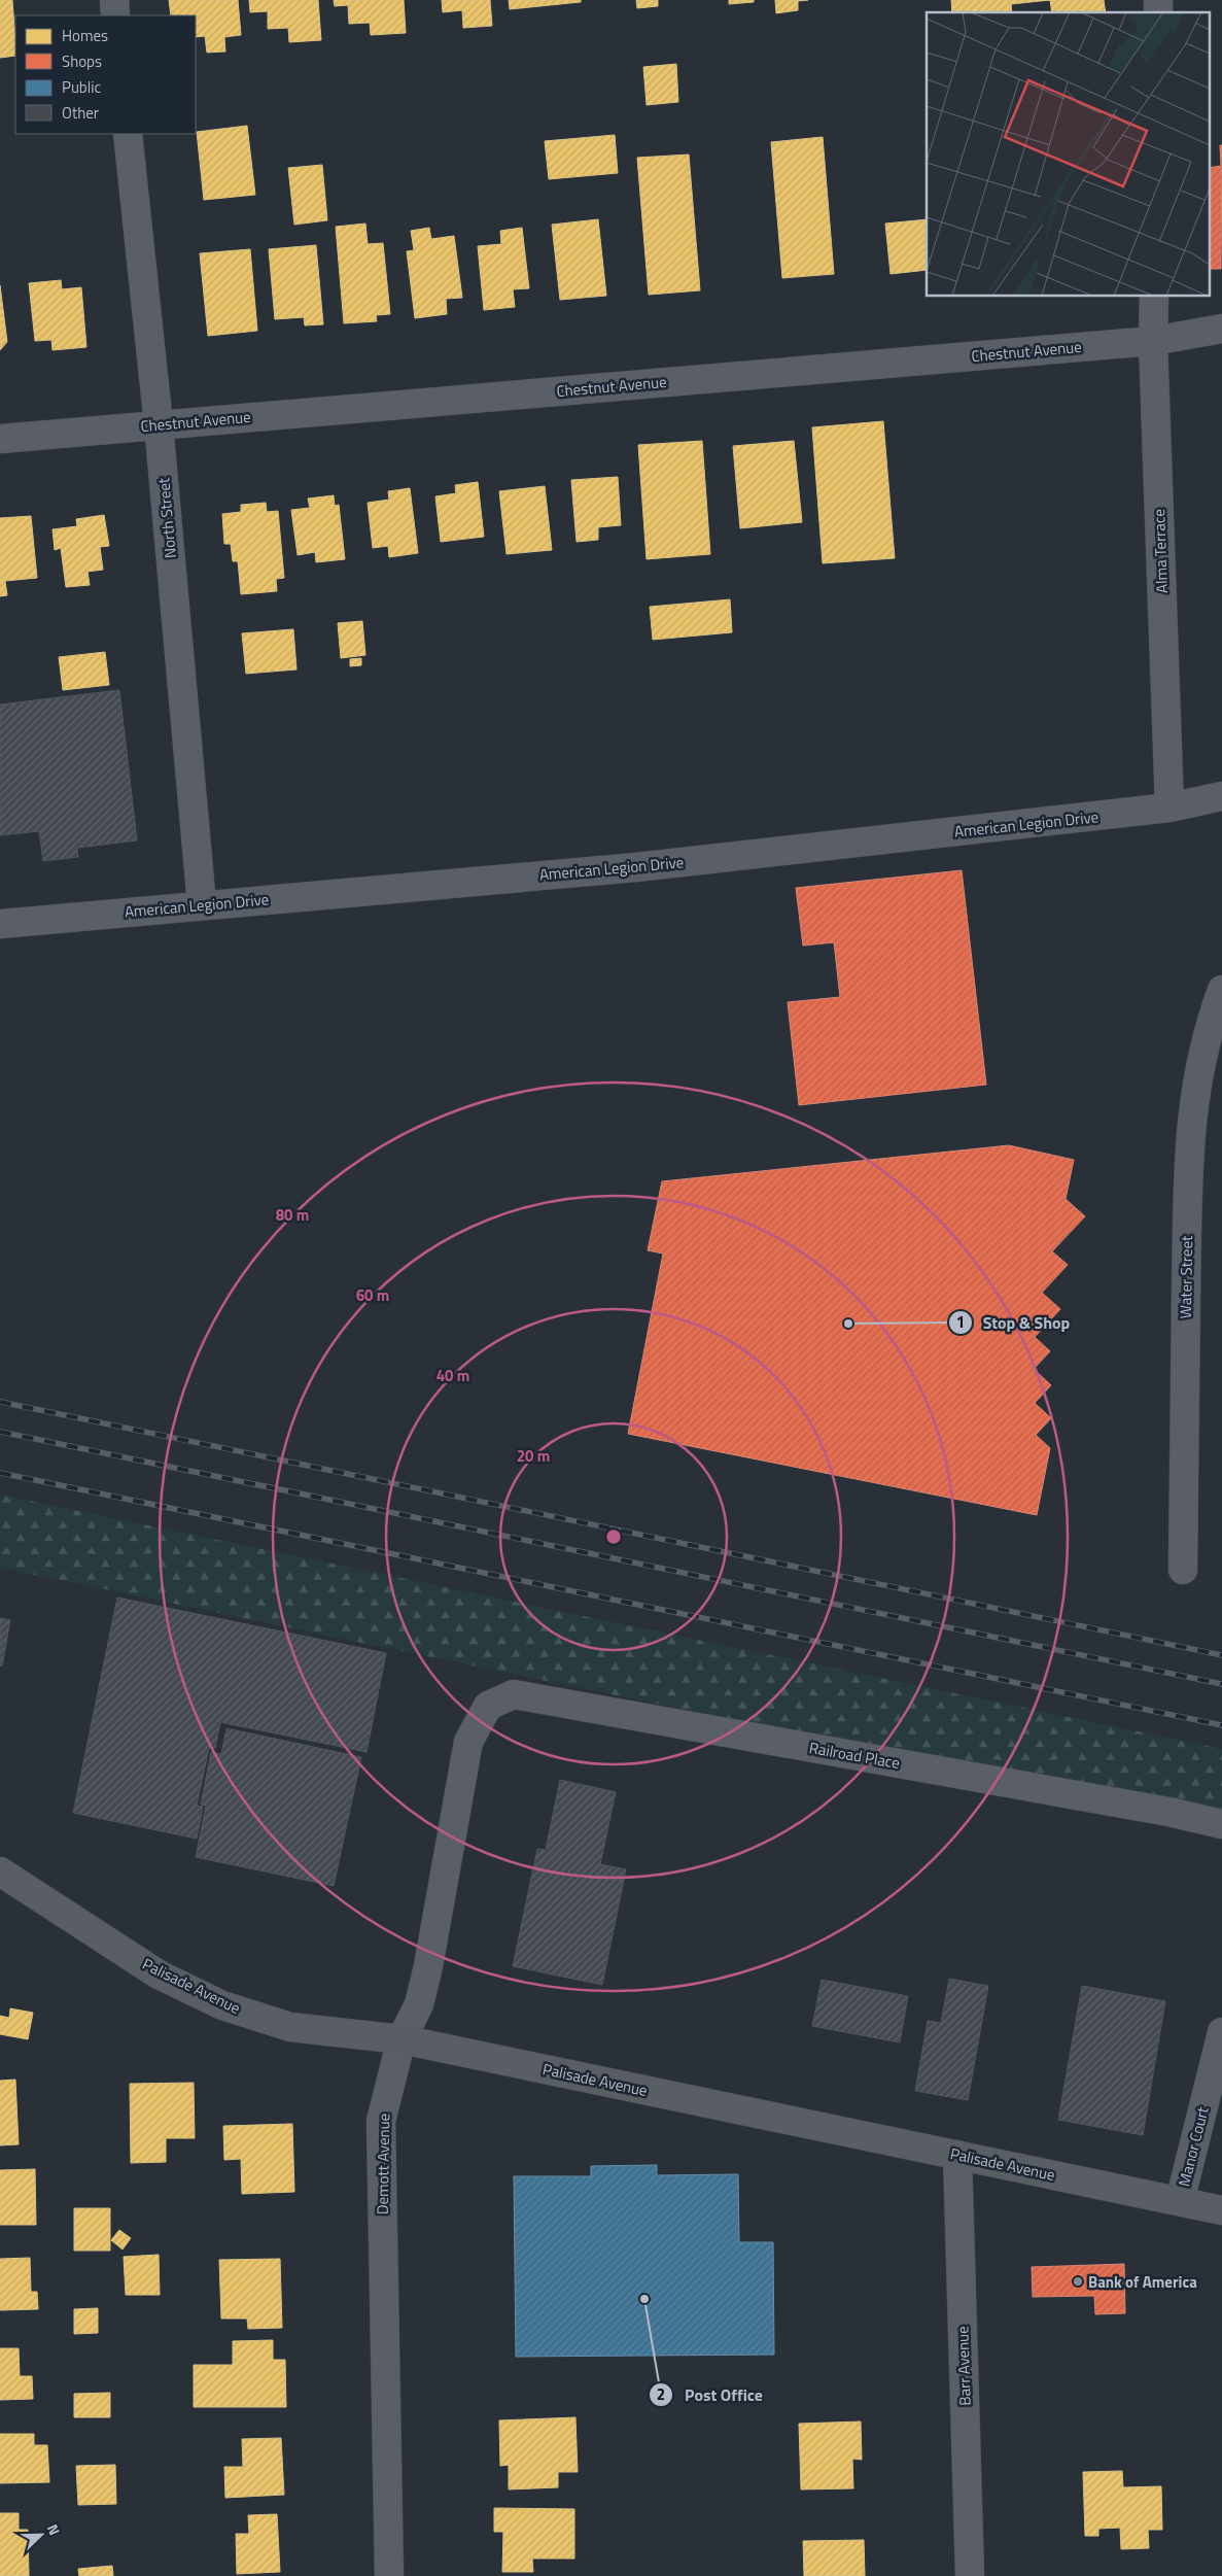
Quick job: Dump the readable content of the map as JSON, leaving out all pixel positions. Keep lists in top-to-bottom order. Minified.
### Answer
{"streets":{"street":["Chestnut Avenue","North Street","Alma Terrace","American Legion Drive","Water Street","Railroad Place","Palisade Avenue","Manor Court","Demott Avenue","Barr Avenue"]},"crossings":[["Chestnut Avenue","North Street"],["Chestnut Avenue","Alma Terrace"],["North Street","American Legion Drive"],["Alma Terrace","American Legion Drive"],["Railroad Place","Demott Avenue"],["Palisade Avenue","Manor Court"],["Palisade Avenue","Demott Avenue"],["Palisade Avenue","Barr Avenue"]],"places":["Stop & Shop","Bank of America","Post Office"],"legend":["Homes","Shops","Public","Other"],"north":"top right","rings":["80 m","60 m","40 m","20 m"]}
